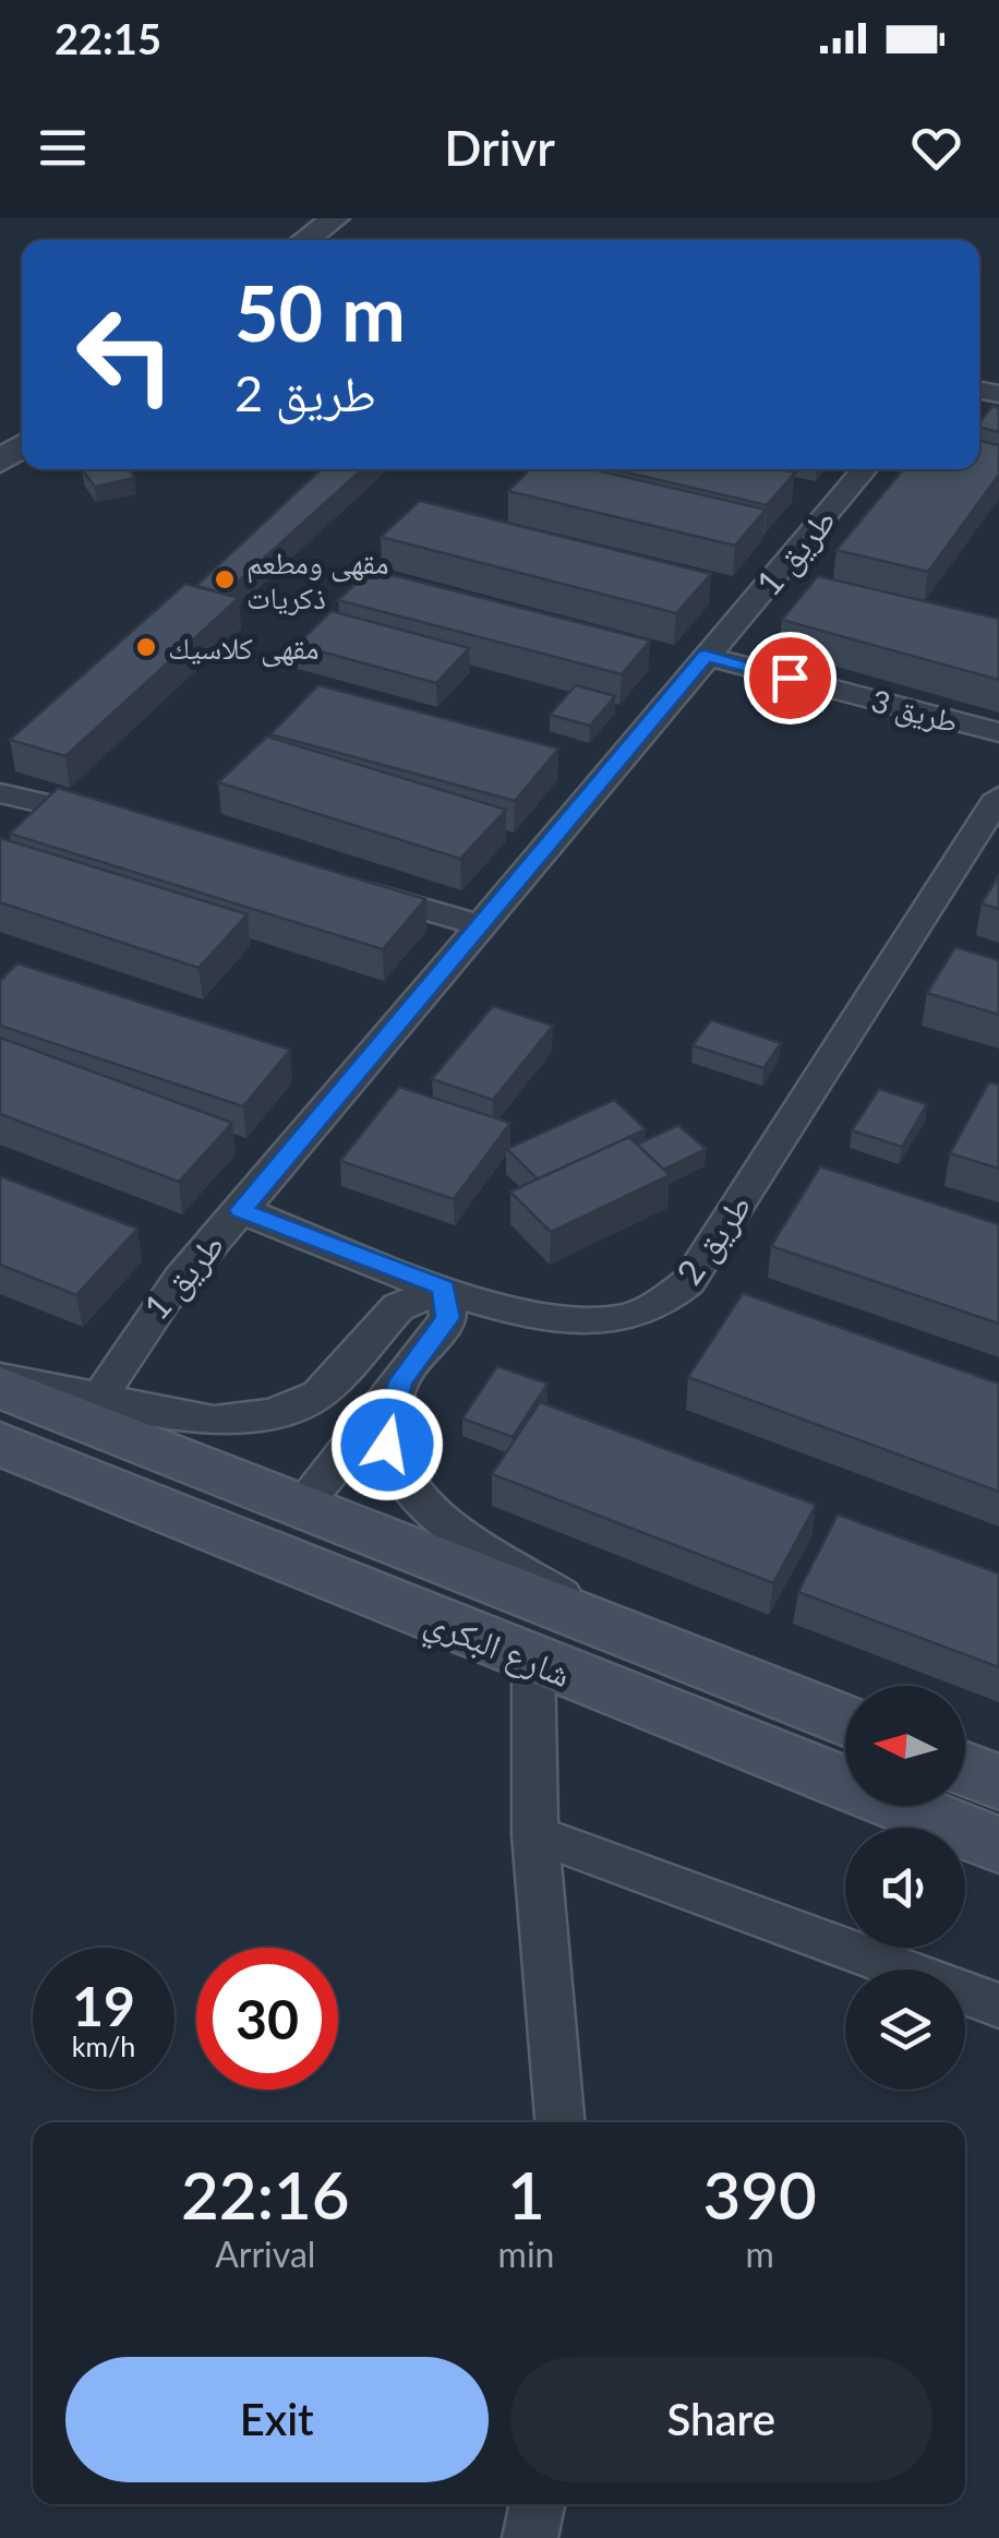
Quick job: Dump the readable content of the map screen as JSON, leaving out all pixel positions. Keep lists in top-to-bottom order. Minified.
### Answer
{"streets":{"main road":["شارع البكري"],"street":["طريق 1","طريق 3","طريق 2"]},"crossings":[["طريق 1","طريق 3"],["طريق 1","طريق 2"]],"places":["مقهى ومطعم ذكريات","مقهى كلاسيك"],"north":"left","page":{"status":"22:15","header":"Drivr","turn":["50 m","طريق 2"],"speed":"19 km/h","limit":"30","eta":["22:16","Arrival","1","min","390","m"],"buttons":["Exit","Share"]}}
